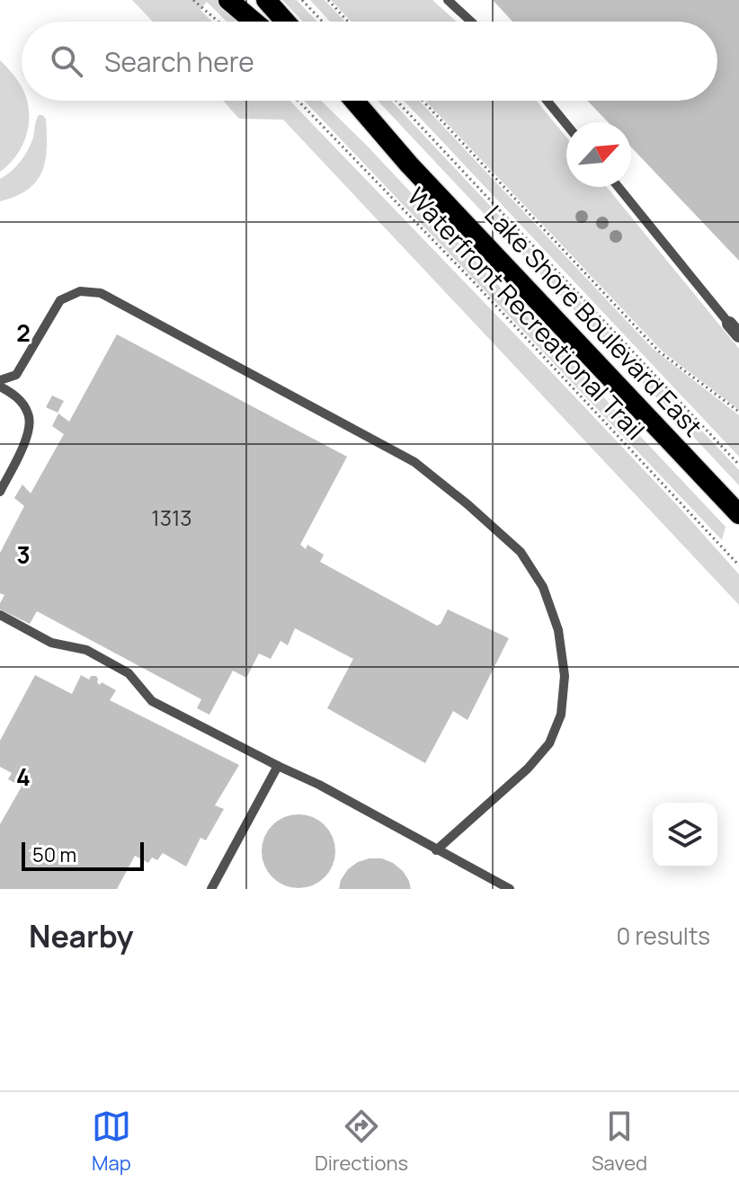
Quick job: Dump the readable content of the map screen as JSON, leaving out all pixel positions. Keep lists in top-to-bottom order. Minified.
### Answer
{"streets":{"highway":["Lake Shore Boulevard East"],"path":["Waterfront Recreational Trail"]},"house_numbers":["1313"],"scale_bar":"50 m","north":"top right","page":{"search":"Search here","scale":"50 m","heading":["Nearby","0 results"],"nav":["Map","Directions","Saved"]},"grid":{"rows":["2","3","4"]}}
